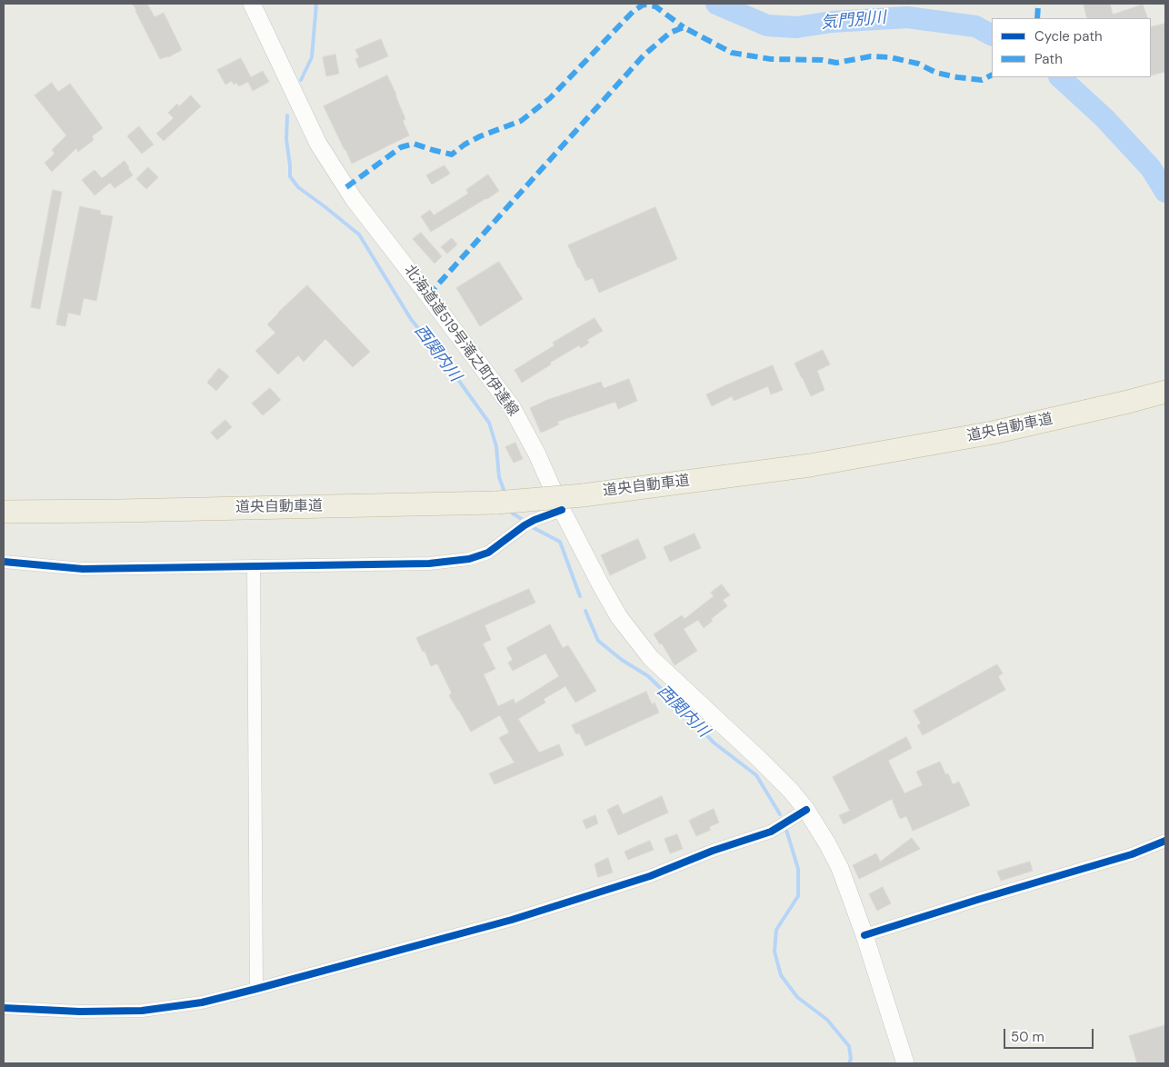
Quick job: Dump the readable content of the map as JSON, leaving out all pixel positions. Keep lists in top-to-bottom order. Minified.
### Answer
{"streets":{"highway":["道央自動車道"],"main road":["北海道道519号滝之町伊達線"]},"water":["気門別川","西関内川"],"legend":["Cycle path","Path"],"scale_bar":"50 m"}
